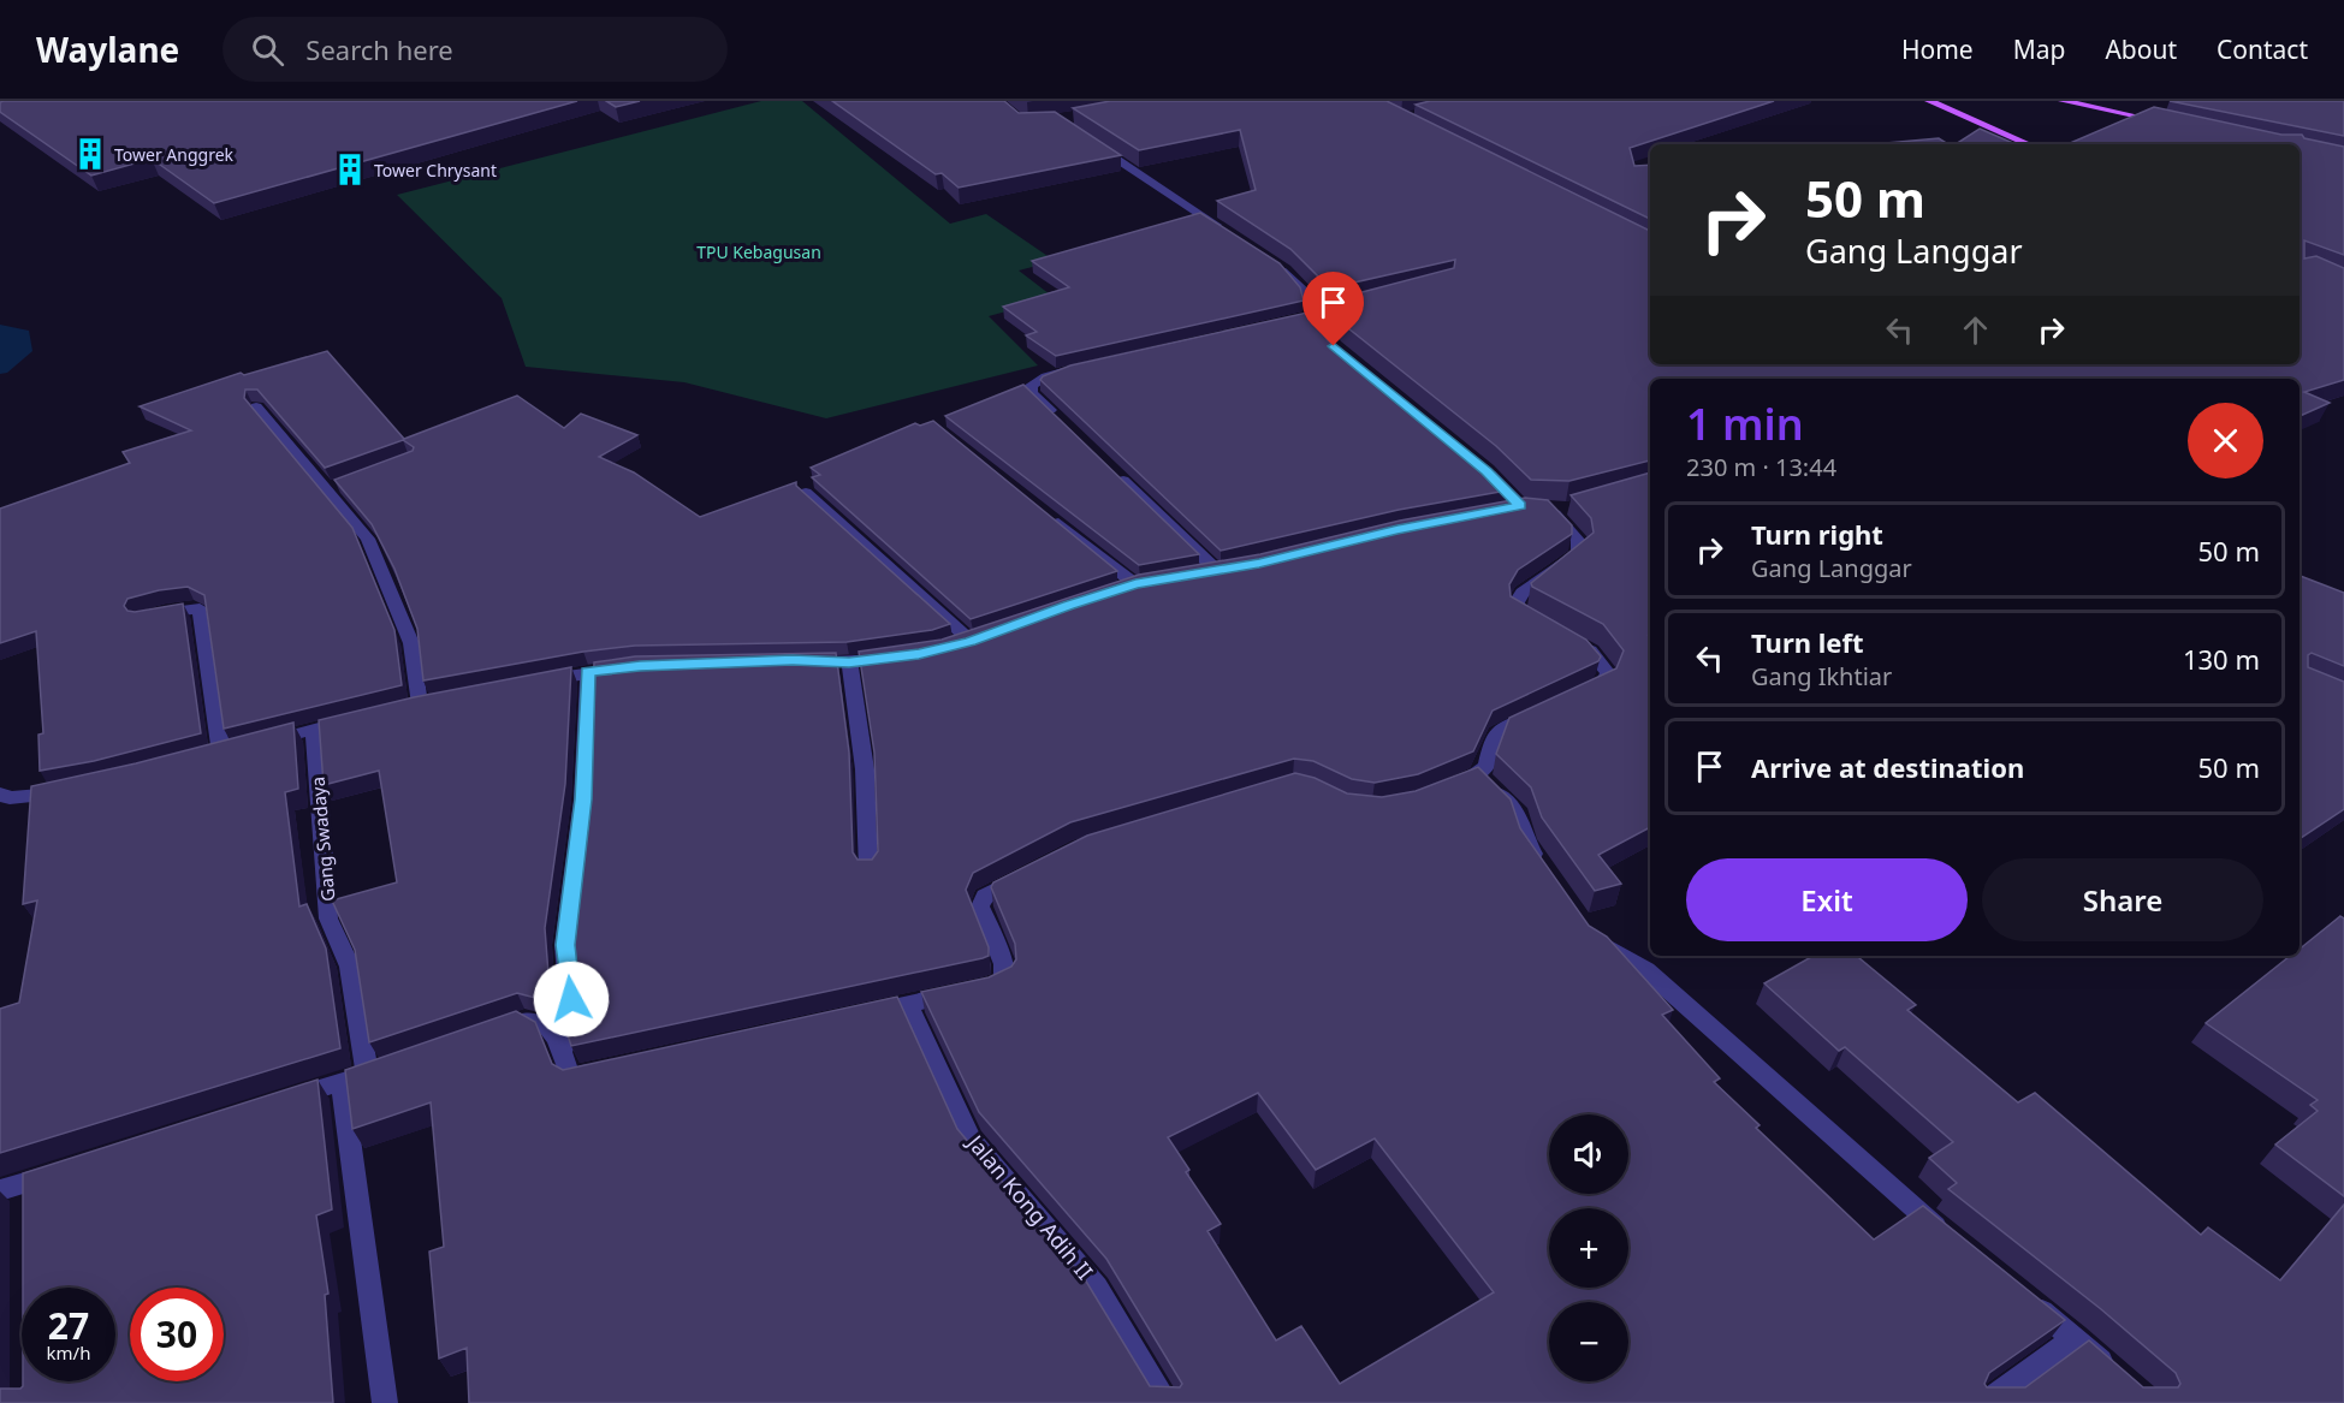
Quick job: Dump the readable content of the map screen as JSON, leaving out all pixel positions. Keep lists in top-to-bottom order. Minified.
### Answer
{"streets":{"street":["Gang Swadaya","Jalan Kong Adih II"]},"parks":["TPU Kebagusan"],"places":{"building":["Tower Anggrek","Tower Chrysant"]},"page":{"header":"Waylane","search":"Search here","nav":["Home","Map","About","Contact"],"turn":["50 m","Gang Langgar"],"heading":["1 min","230 m · 13:44"],"list":[{"name":"Turn right","note":"Gang Langgar","value":"50 m"},{"name":"Turn left","note":"Gang Ikhtiar","value":"130 m"},{"name":"Arrive at destination","value":"50 m"}],"buttons":["Exit","Share"],"map_buttons":["+","−"],"speed":"27 km/h","limit":"30"}}
